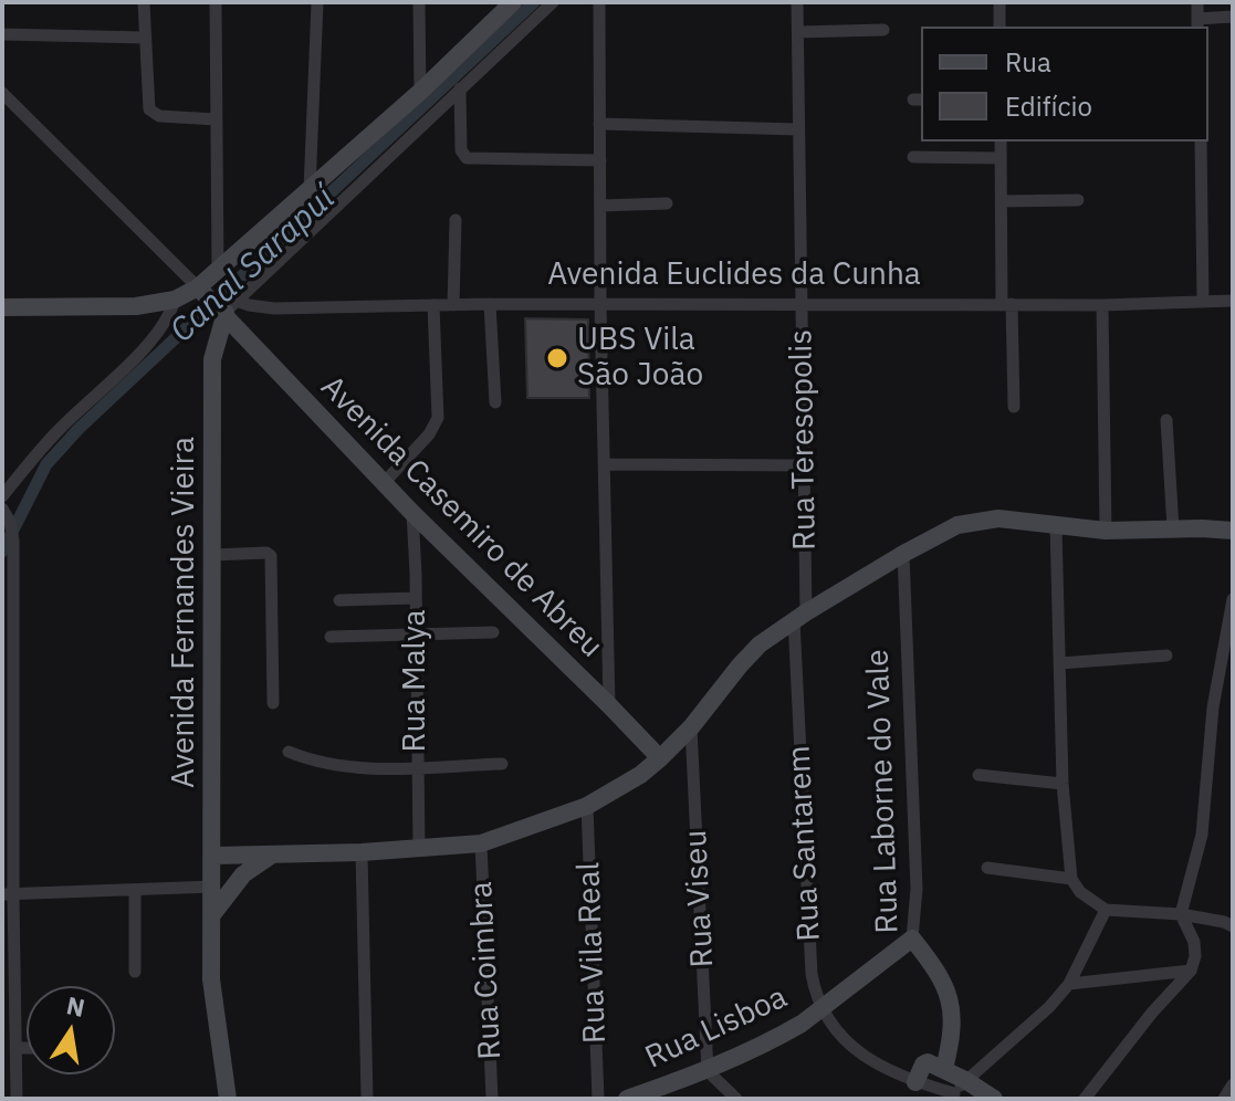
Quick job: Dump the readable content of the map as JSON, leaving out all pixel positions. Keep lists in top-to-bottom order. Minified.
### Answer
{"streets":{"main road":["Avenida Casemiro de Abreu","Avenida Fernandes Vieira","Rua Laborne do Vale","Rua Lisboa"],"street":["Avenida Euclides da Cunha","Rua Teresopolis","Rua Malya","Rua Santarem","Rua Viseu","Rua Vila Real","Rua Coimbra"]},"crossings":[["Avenida Euclides da Cunha","Rua Teresopolis"],["Avenida Euclides da Cunha","Avenida Casemiro de Abreu"],["Avenida Euclides da Cunha","Avenida Fernandes Vieira"],["Rua Teresopolis","Rua Santarem"],["Avenida Casemiro de Abreu","Avenida Fernandes Vieira"],["Avenida Casemiro de Abreu","Rua Malya"],["Rua Laborne do Vale","Rua Lisboa"],["Rua Santarem","Rua Lisboa"],["Rua Viseu","Rua Lisboa"]],"water":["Canal Sarapuí"],"places":["UBS Vila São João"],"legend":["Rua","Edifício"],"north":"top"}
